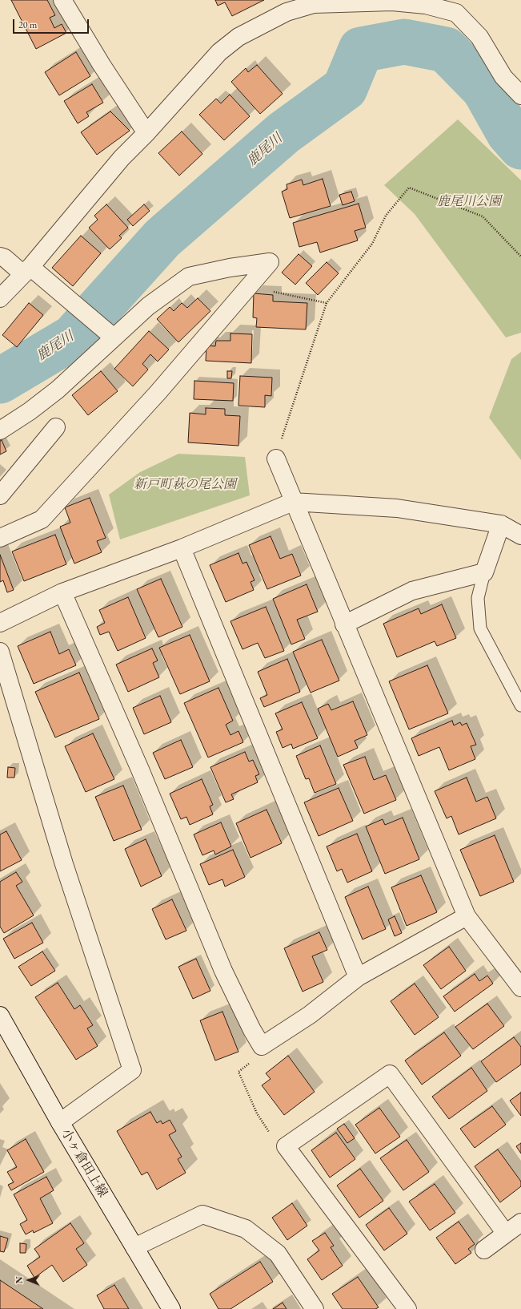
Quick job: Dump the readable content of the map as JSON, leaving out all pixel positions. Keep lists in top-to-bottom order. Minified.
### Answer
{"streets":{"street":["小ヶ倉田上線"]},"water":["鹿尾川"],"parks":["鹿尾川公園","新戸町萩の尾公園"],"scale_bar":"20 m","north":"left"}
